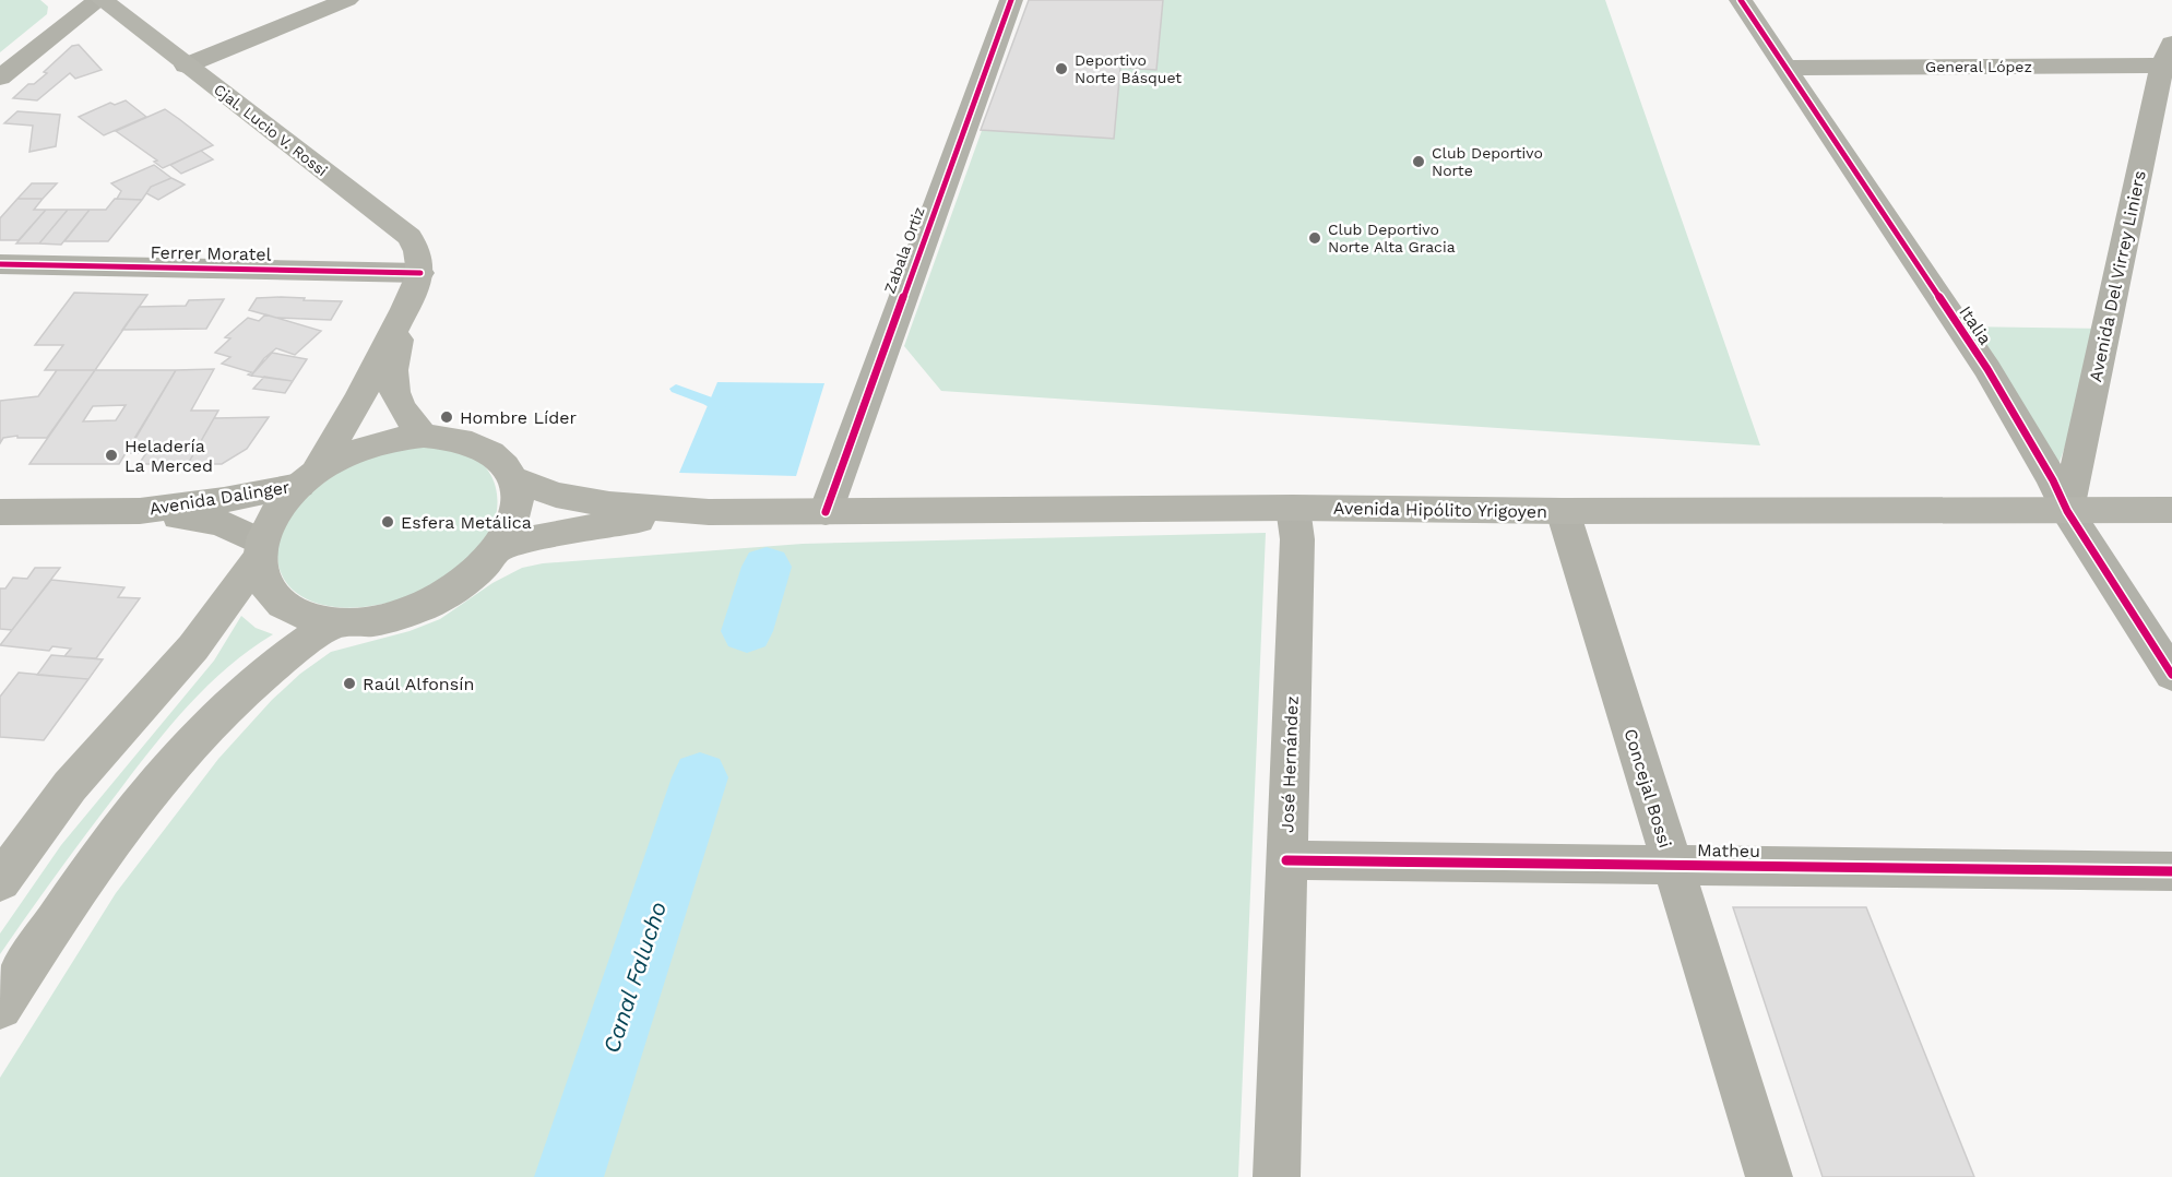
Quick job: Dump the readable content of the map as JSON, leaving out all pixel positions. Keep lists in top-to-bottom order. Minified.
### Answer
{"streets":{"main road":["Cjal. Lucio V. Rossi","Avenida Hipólito Yrigoyen"],"street":["General López","Zabala Ortiz","Ferrer Moratel","Avenida Del Virrey Liniers","Italia","Avenida Dalinger","José Hernández","Concejal Bossi","Matheu"]},"crossings":[["General López","Avenida Del Virrey Liniers"],["General López","Italia"],["Cjal. Lucio V. Rossi","Ferrer Moratel"],["Zabala Ortiz","Avenida Hipólito Yrigoyen"],["Avenida Del Virrey Liniers","Italia"],["Avenida Del Virrey Liniers","Avenida Hipólito Yrigoyen"],["Italia","Avenida Hipólito Yrigoyen"],["Avenida Dalinger","Avenida Hipólito Yrigoyen"],["Avenida Hipólito Yrigoyen","José Hernández"],["Avenida Hipólito Yrigoyen","Concejal Bossi"],["José Hernández","Matheu"],["Concejal Bossi","Matheu"]],"water":["Canal Falucho"],"places":["Deportivo Norte Básquet","Club Deportivo Norte","Club Deportivo Norte Alta Gracia","Hombre Líder","Heladería La Merced","Esfera Metálica","Raúl Alfonsín"]}
